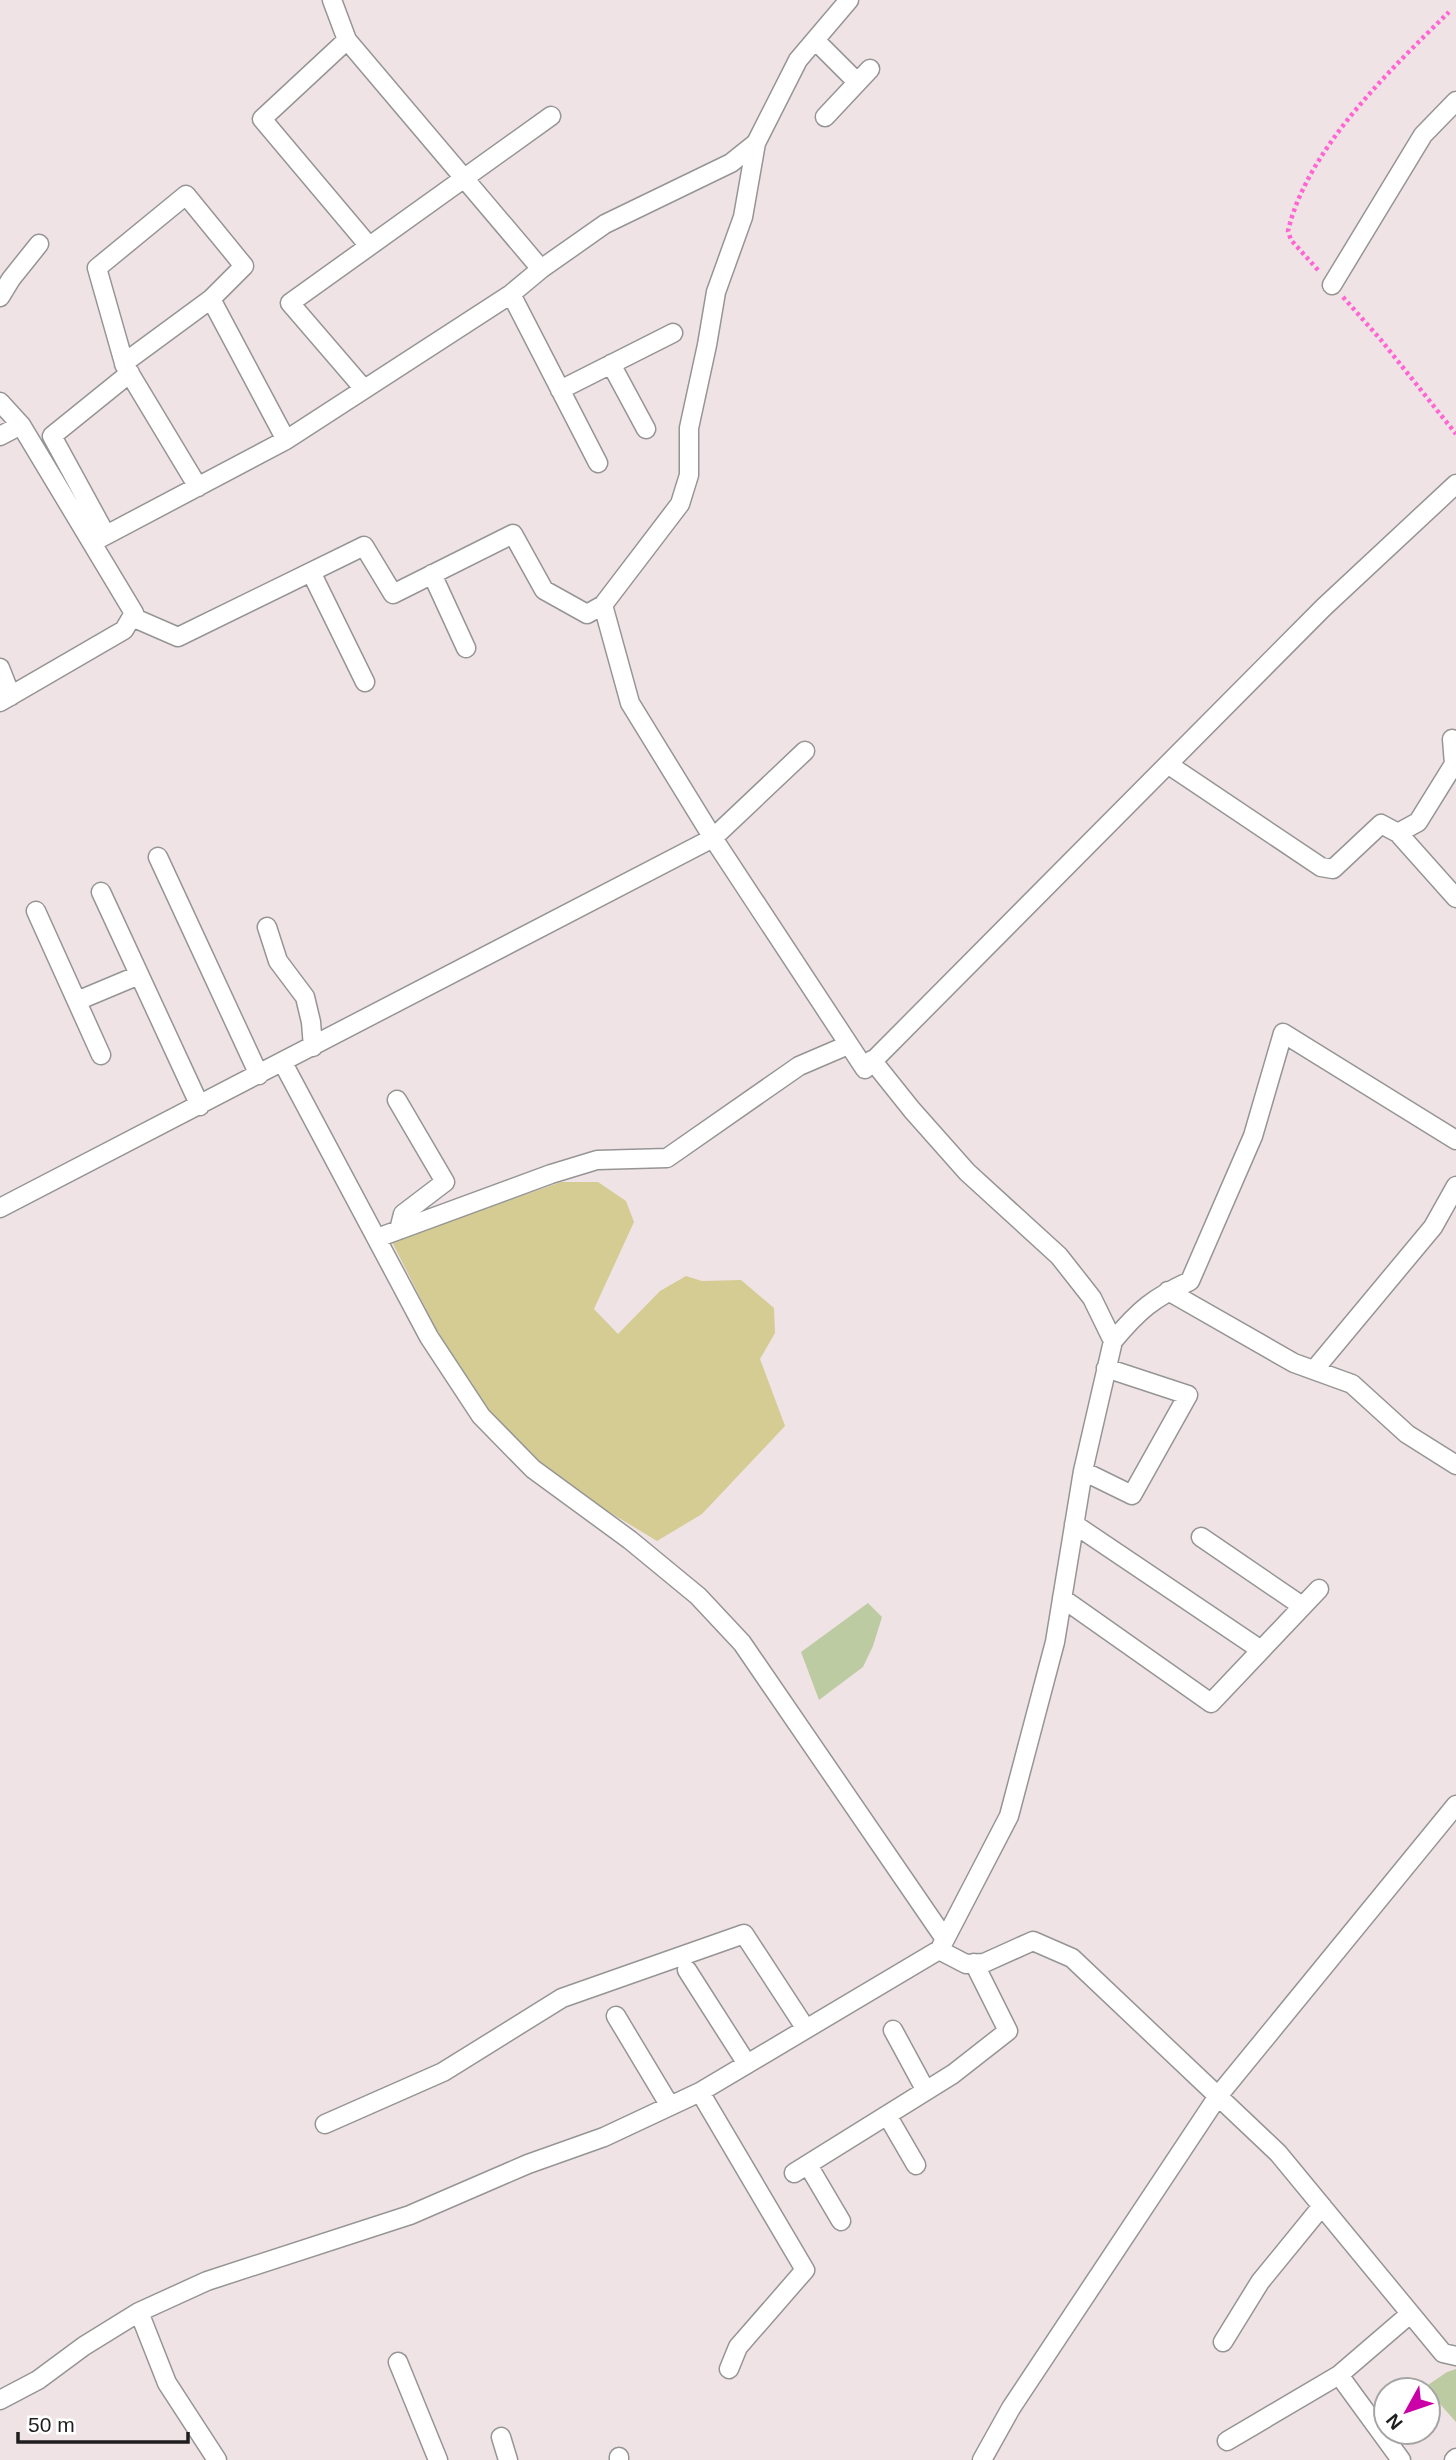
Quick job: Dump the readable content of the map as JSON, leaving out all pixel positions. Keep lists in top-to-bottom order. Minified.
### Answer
{"scale_bar":"50 m","north":"bottom left"}
